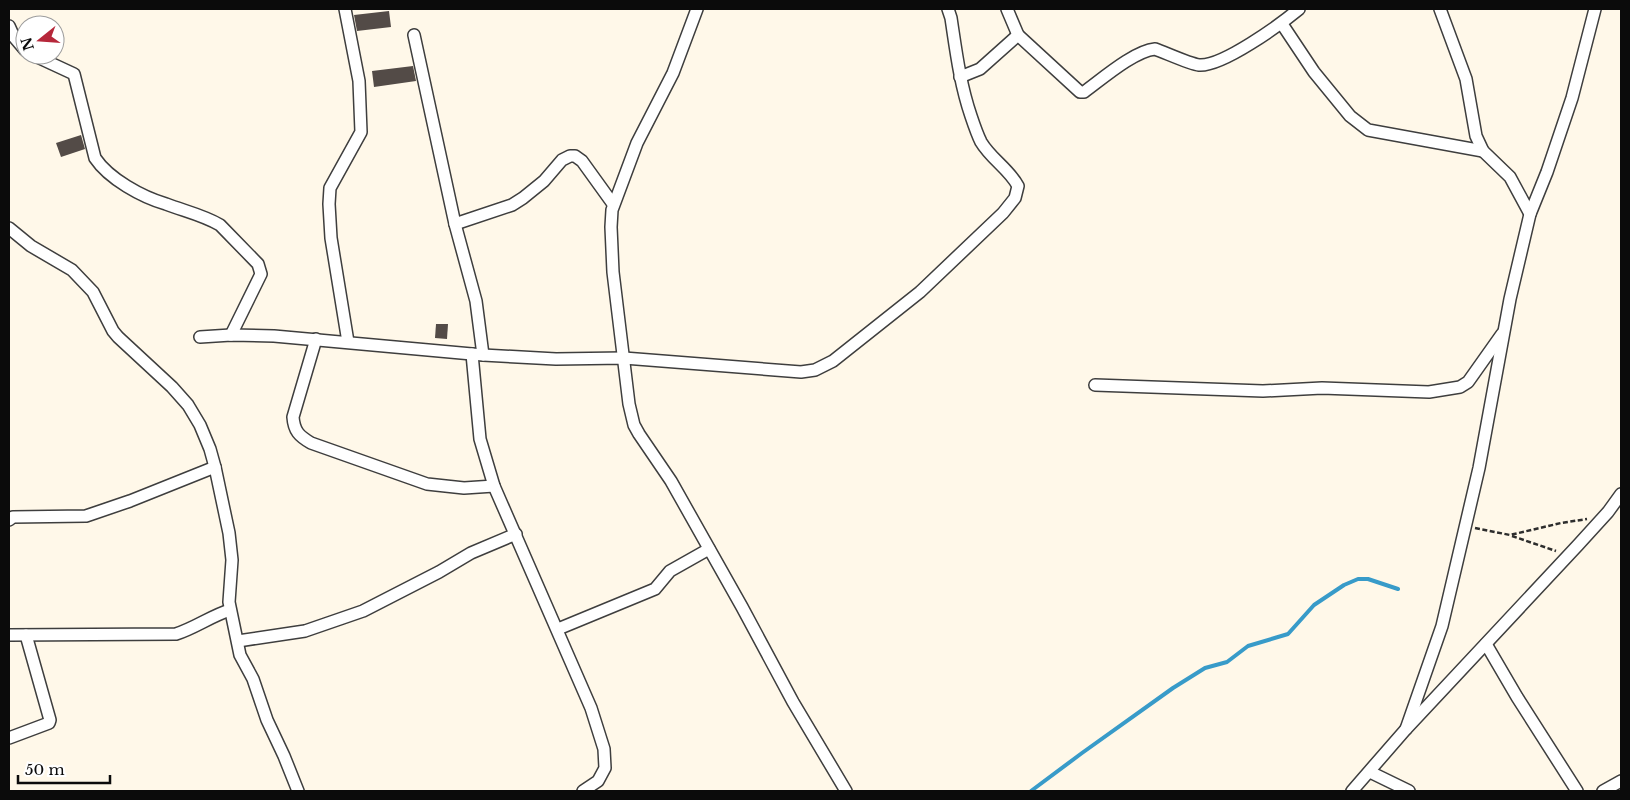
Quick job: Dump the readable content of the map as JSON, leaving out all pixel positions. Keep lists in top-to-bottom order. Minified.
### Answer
{"scale_bar":"50 m","north":"left"}
